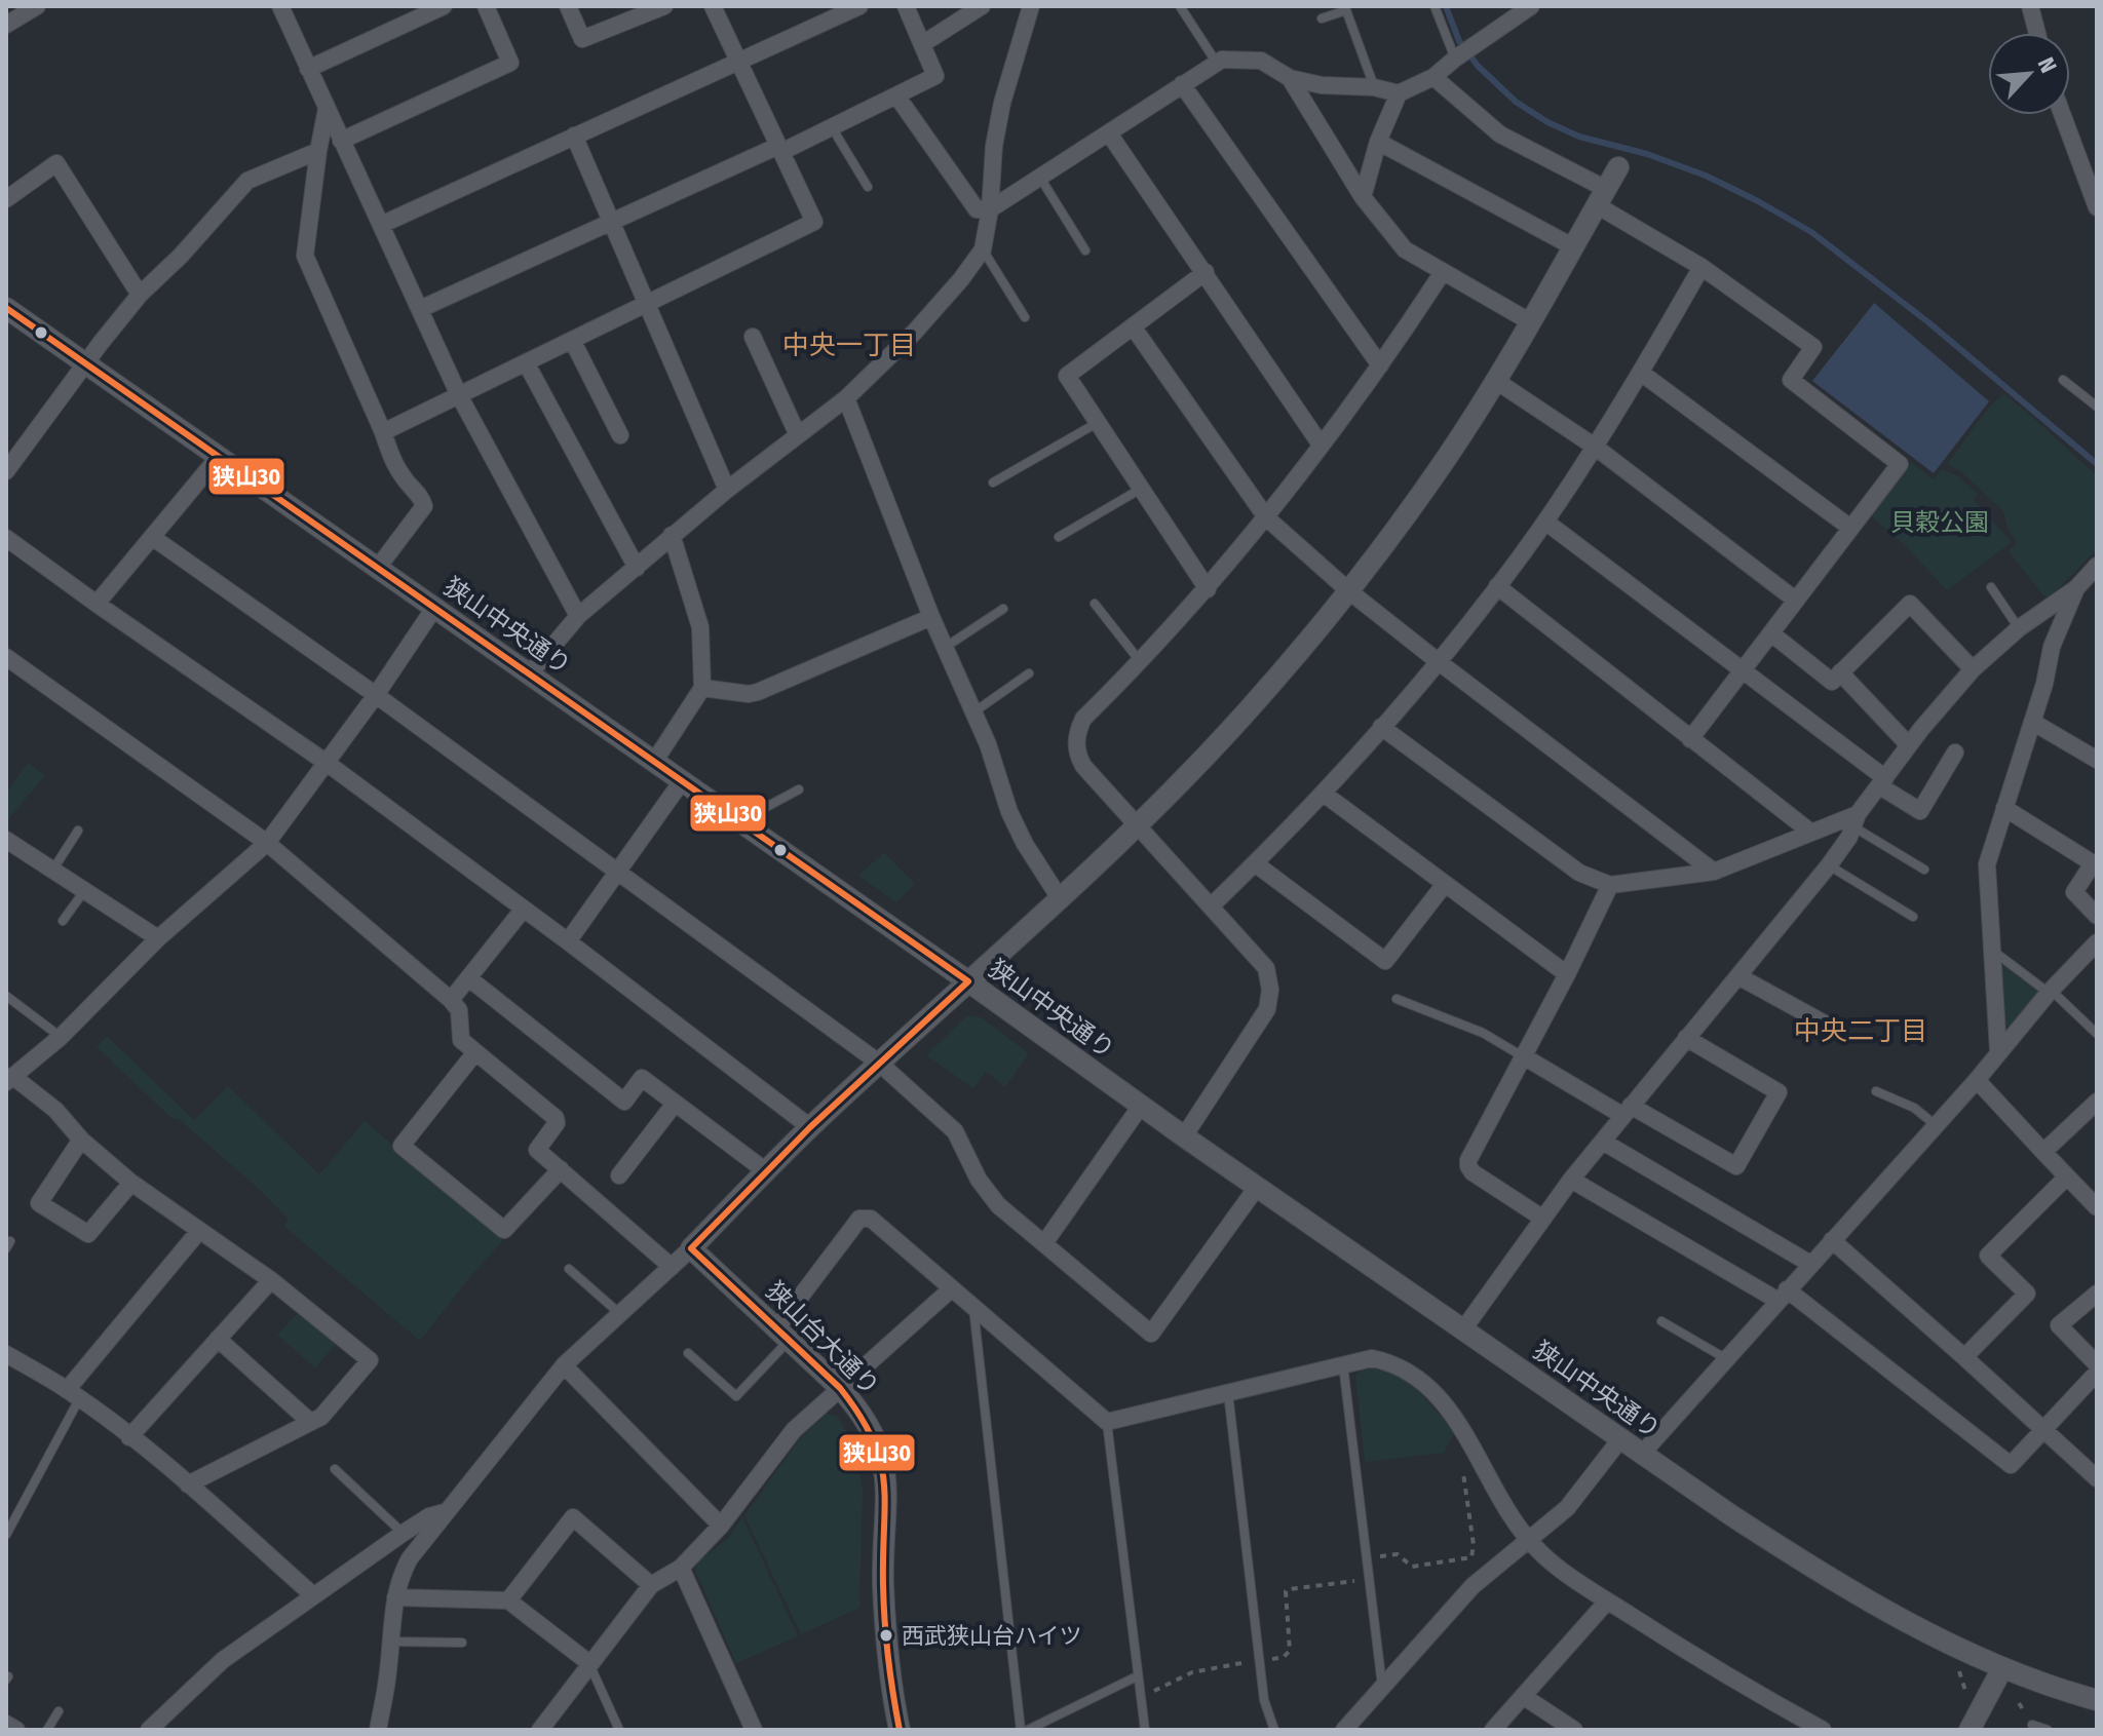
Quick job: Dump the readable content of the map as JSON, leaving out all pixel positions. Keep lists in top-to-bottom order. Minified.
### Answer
{"streets":{"street":["狭山中央通り","狭山台大通り"]},"districts":["中央一丁目","中央二丁目"],"parks":["貝穀公園"],"places":["西武狭山台ハイツ"],"lines":["transit line 狭山30"],"north":"top right"}
